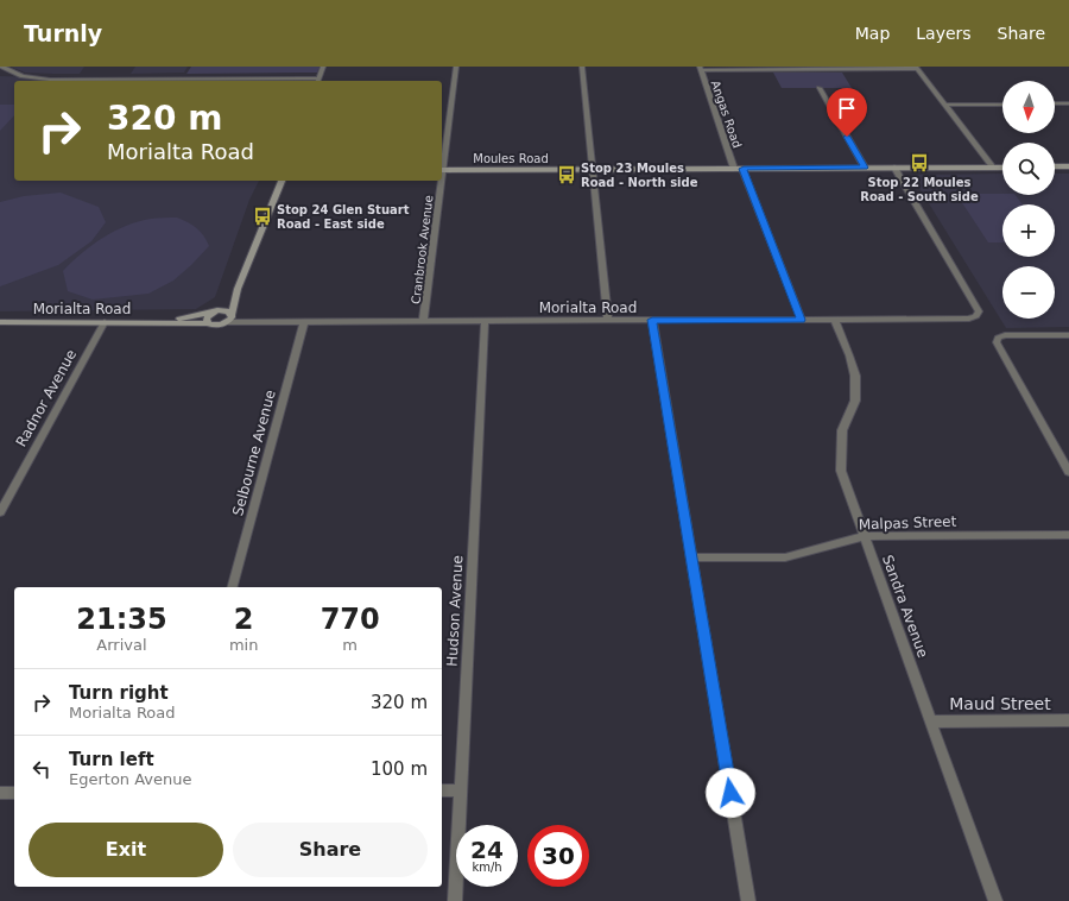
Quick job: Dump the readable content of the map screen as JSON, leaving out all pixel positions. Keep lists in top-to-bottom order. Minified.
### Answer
{"streets":{"main road":["Moules Road","Morialta Road"],"street":["Angas Road","Cranbrook Avenue","Radnor Avenue","Selbourne Avenue","Malpas Street","Sandra Avenue","Hudson Avenue","Maud Street"]},"crossings":[["Angas Road","Moules Road"],["Moules Road","Morialta Road"],["Cranbrook Avenue","Morialta Road"],["Morialta Road","Radnor Avenue"],["Morialta Road","Selbourne Avenue"],["Morialta Road","Sandra Avenue"],["Morialta Road","Hudson Avenue"],["Malpas Street","Sandra Avenue"],["Sandra Avenue","Maud Street"]],"places":{"bus stop":["Stop 22 Moules Road - South side","Stop 23 Moules Road - North side","Stop 24 Glen Stuart Road - East side"]},"north":"bottom","page":{"header":"Turnly","nav":["Map","Layers","Share"],"map_buttons":["+","−"],"turn":["320 m","Morialta Road"],"eta":["21:35","Arrival","2","min","770","m"],"list":[{"name":"Turn right","note":"Morialta Road","value":"320 m"},{"name":"Turn left","note":"Egerton Avenue","value":"100 m"}],"buttons":["Exit","Share"],"speed":"24 km/h","limit":"30"}}
